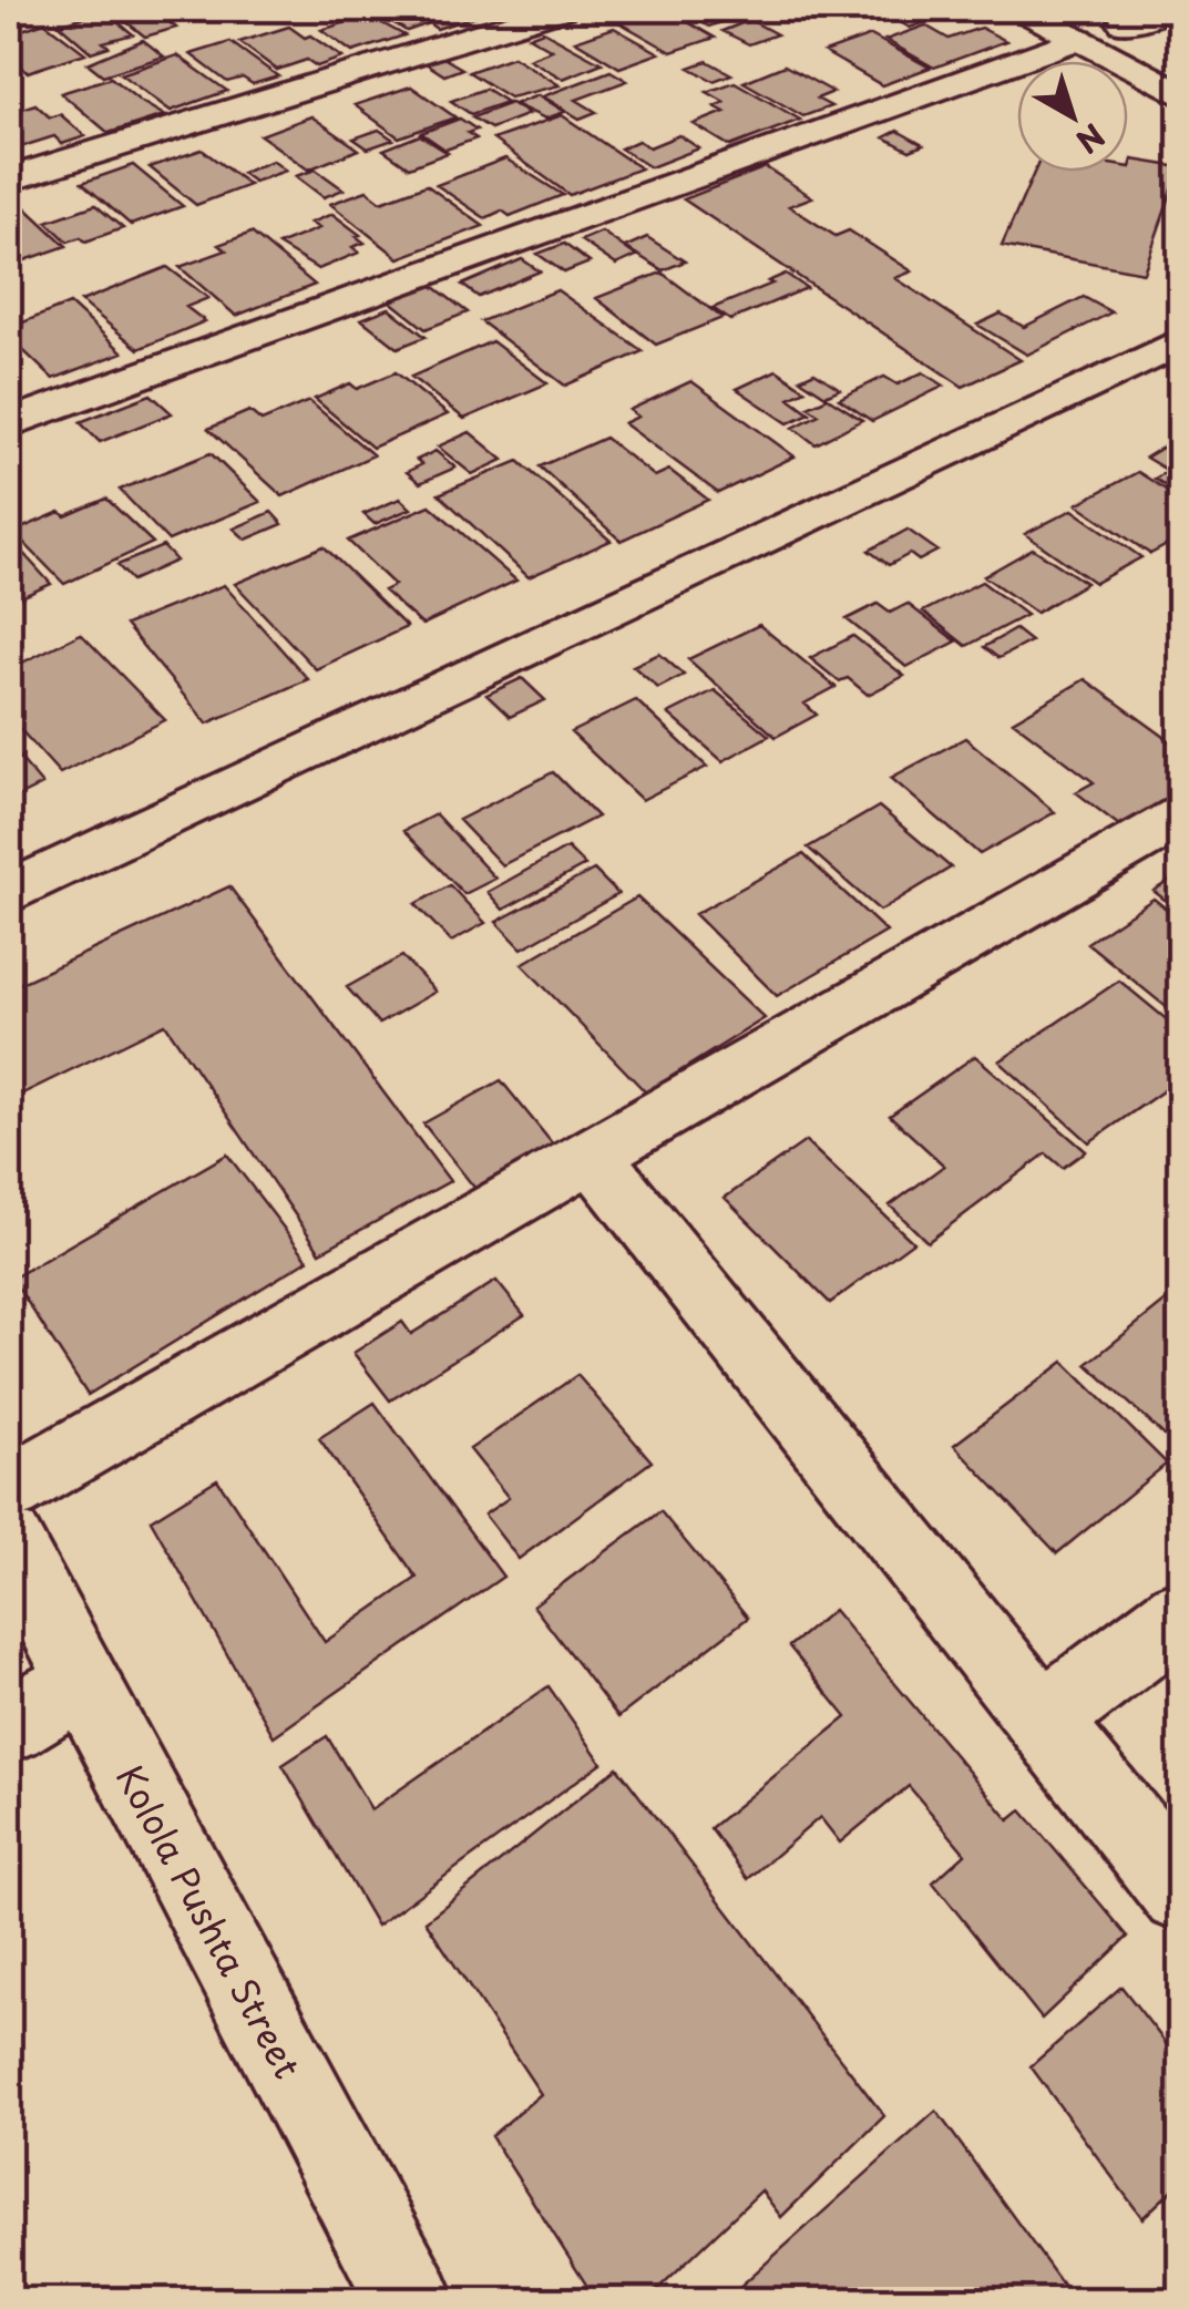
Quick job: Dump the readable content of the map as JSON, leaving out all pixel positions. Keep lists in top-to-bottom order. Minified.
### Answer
{"streets":{"street":["Kolola Pushta Street"]},"north":"bottom right"}
